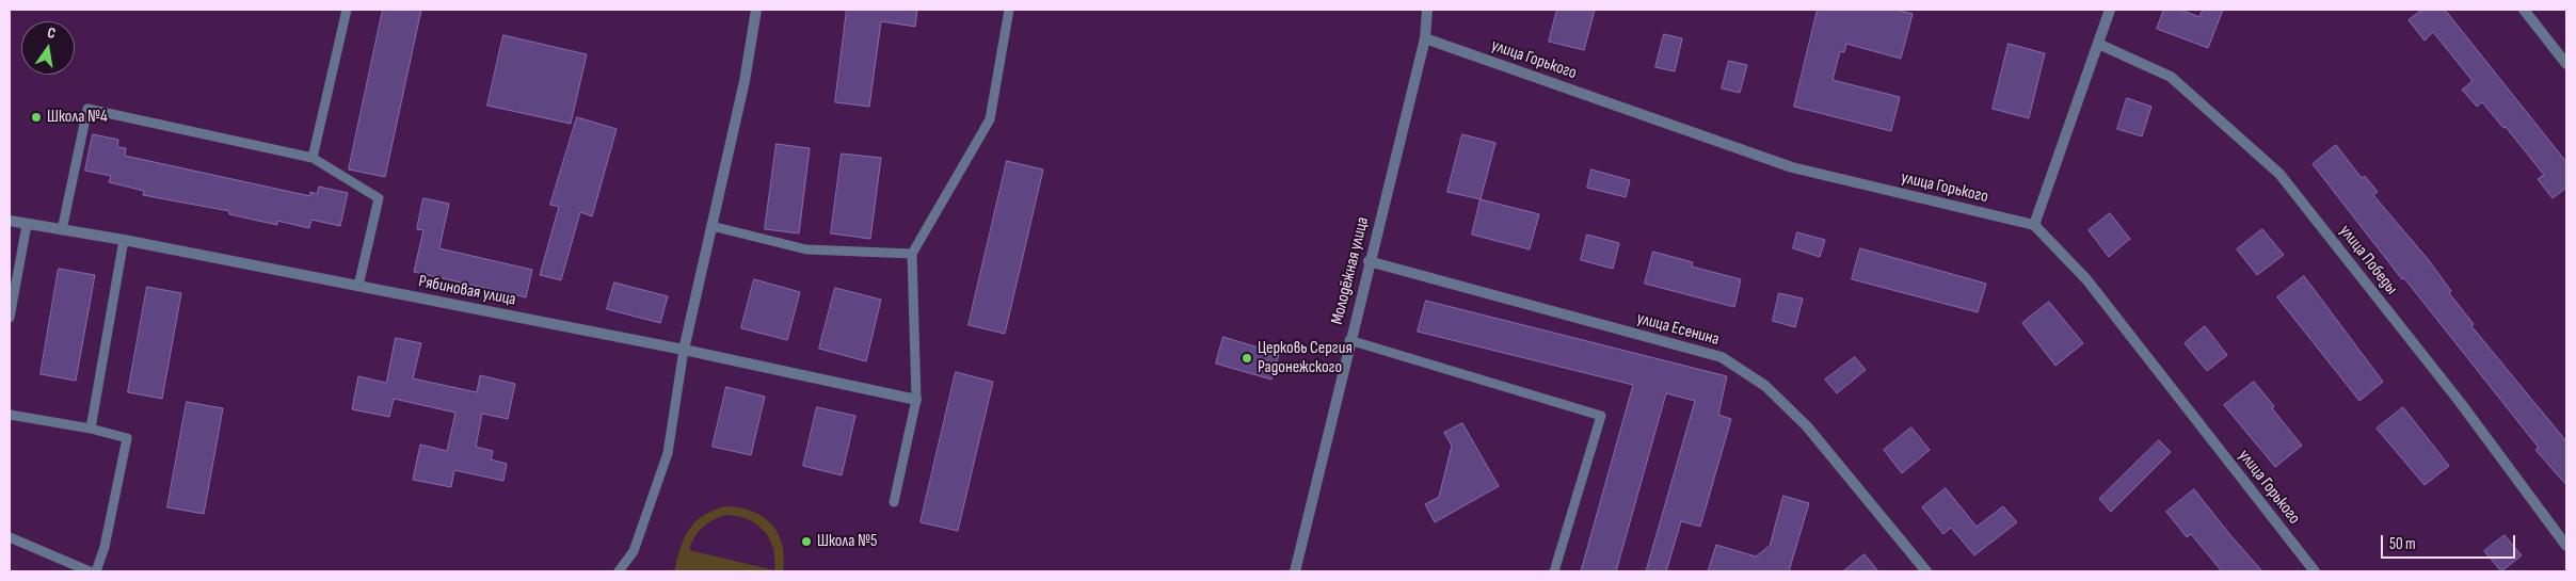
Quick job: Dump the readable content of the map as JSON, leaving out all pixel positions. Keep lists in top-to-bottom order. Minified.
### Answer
{"streets":{"street":["улица Горького","улица Победы","Молодёжная улица","Рябиновая улица","улица Есенина"]},"crossings":[["улица Горького","Молодёжная улица"],["Молодёжная улица","улица Есенина"]],"places":["Школа №4","Церковь Сергия Радонежского","Школа №5"],"scale_bar":"50 m","north":"top"}
